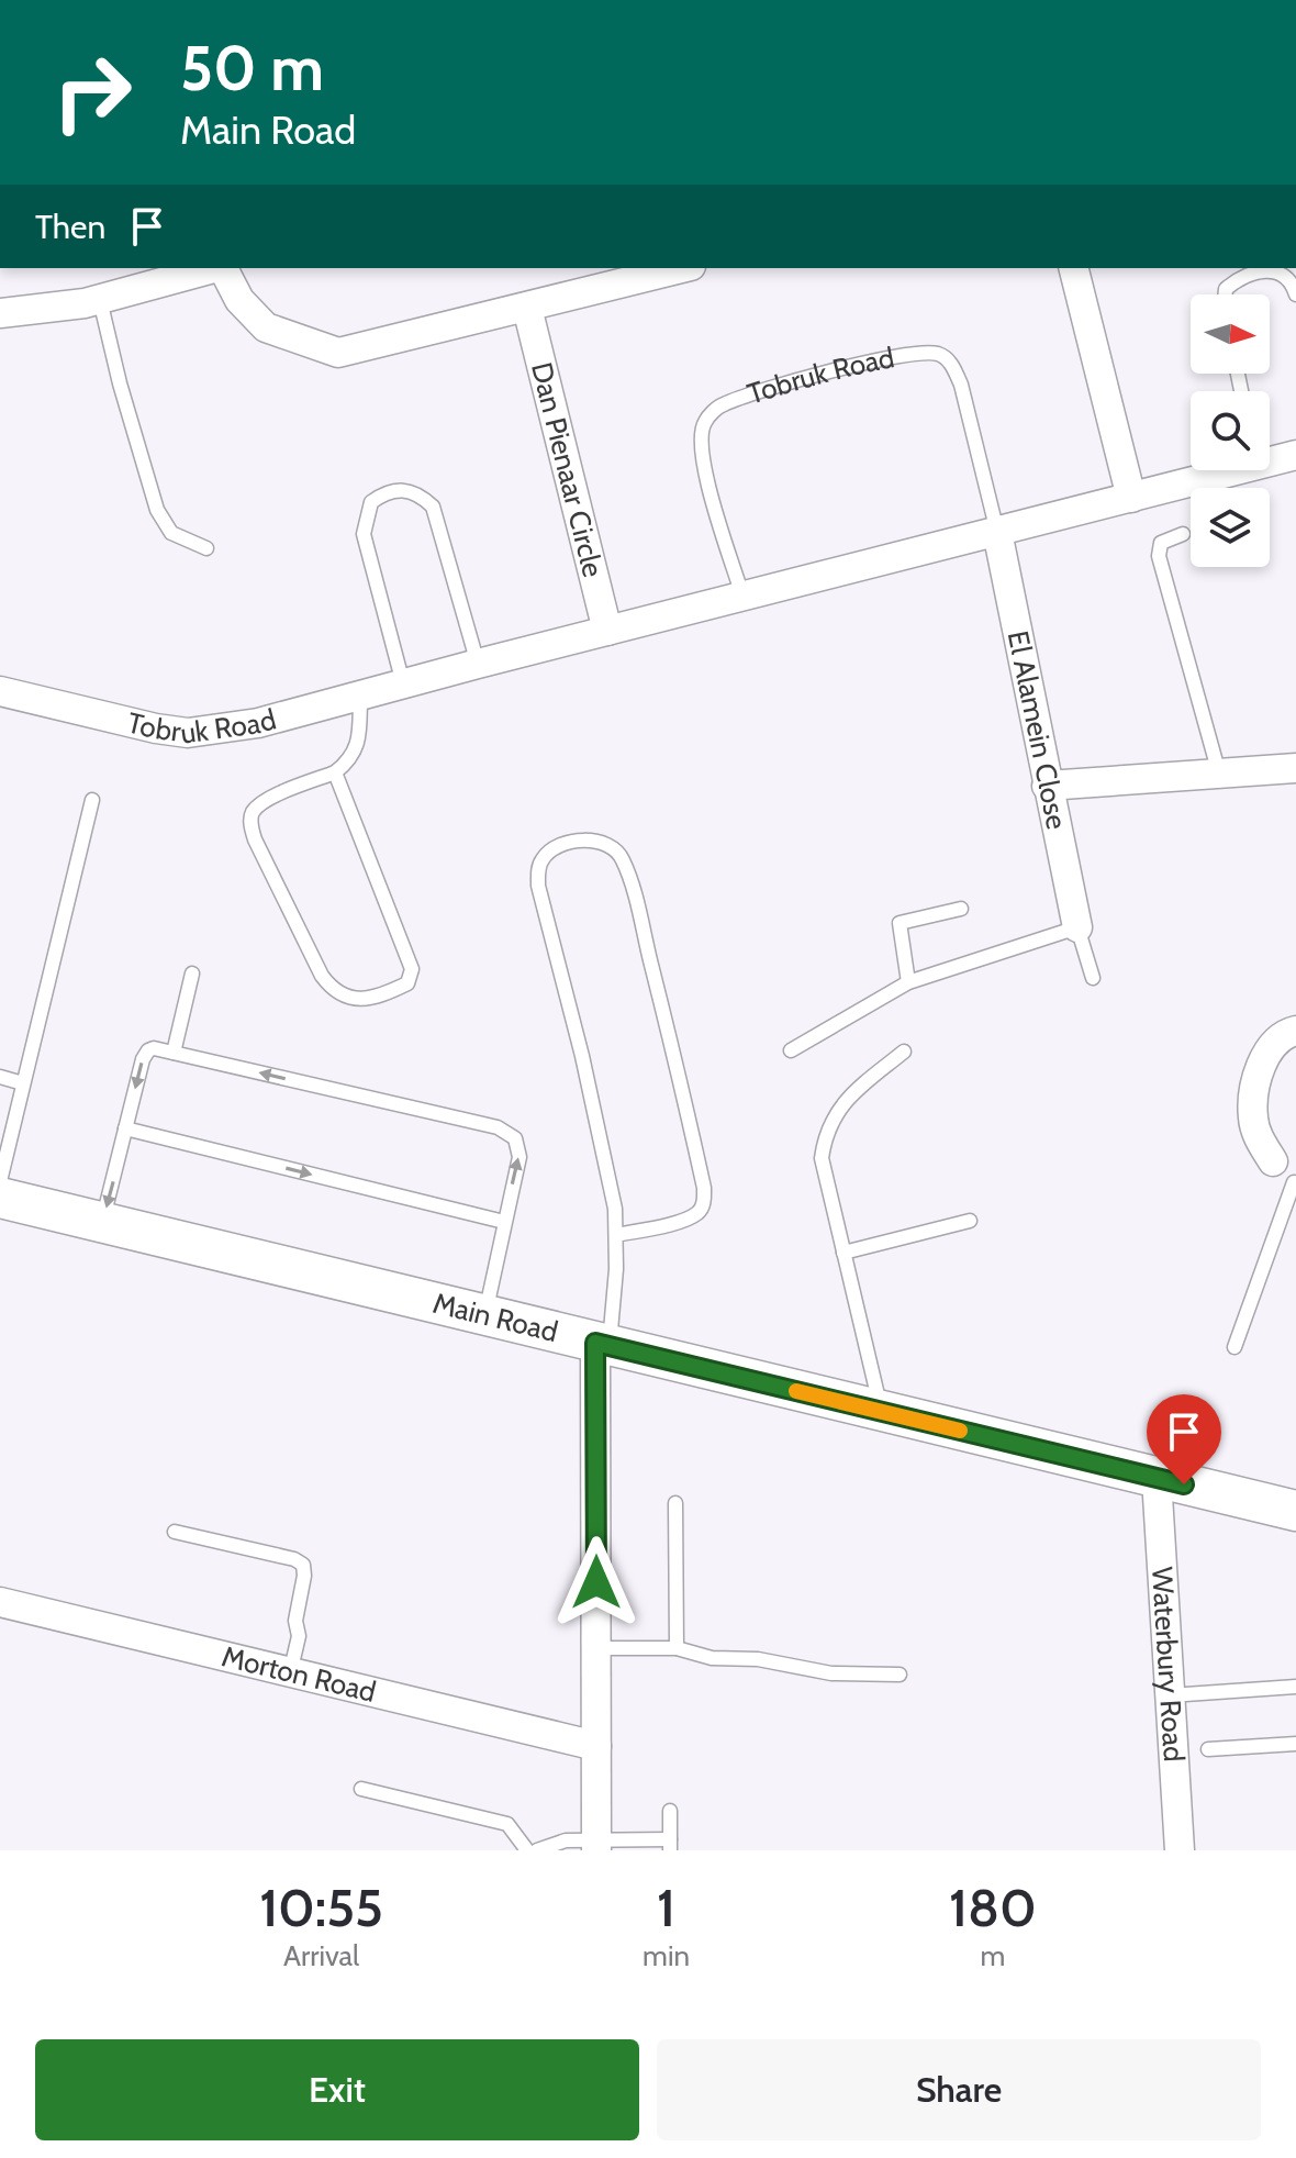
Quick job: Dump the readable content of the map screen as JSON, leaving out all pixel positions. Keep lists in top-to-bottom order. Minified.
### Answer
{"streets":{"main road":["Main Road"],"street":["Tobruk Road","Dan Pienaar Circle","El Alamein Close","Waterbury Road","Morton Road"]},"crossings":[["Tobruk Road","Dan Pienaar Circle"],["Tobruk Road","El Alamein Close"],["Main Road","Waterbury Road"]],"north":"right","page":{"turn":["50 m","Main Road"],"then":"Then","eta":["10:55","Arrival","1","min","180","m"],"buttons":["Exit","Share"]}}
